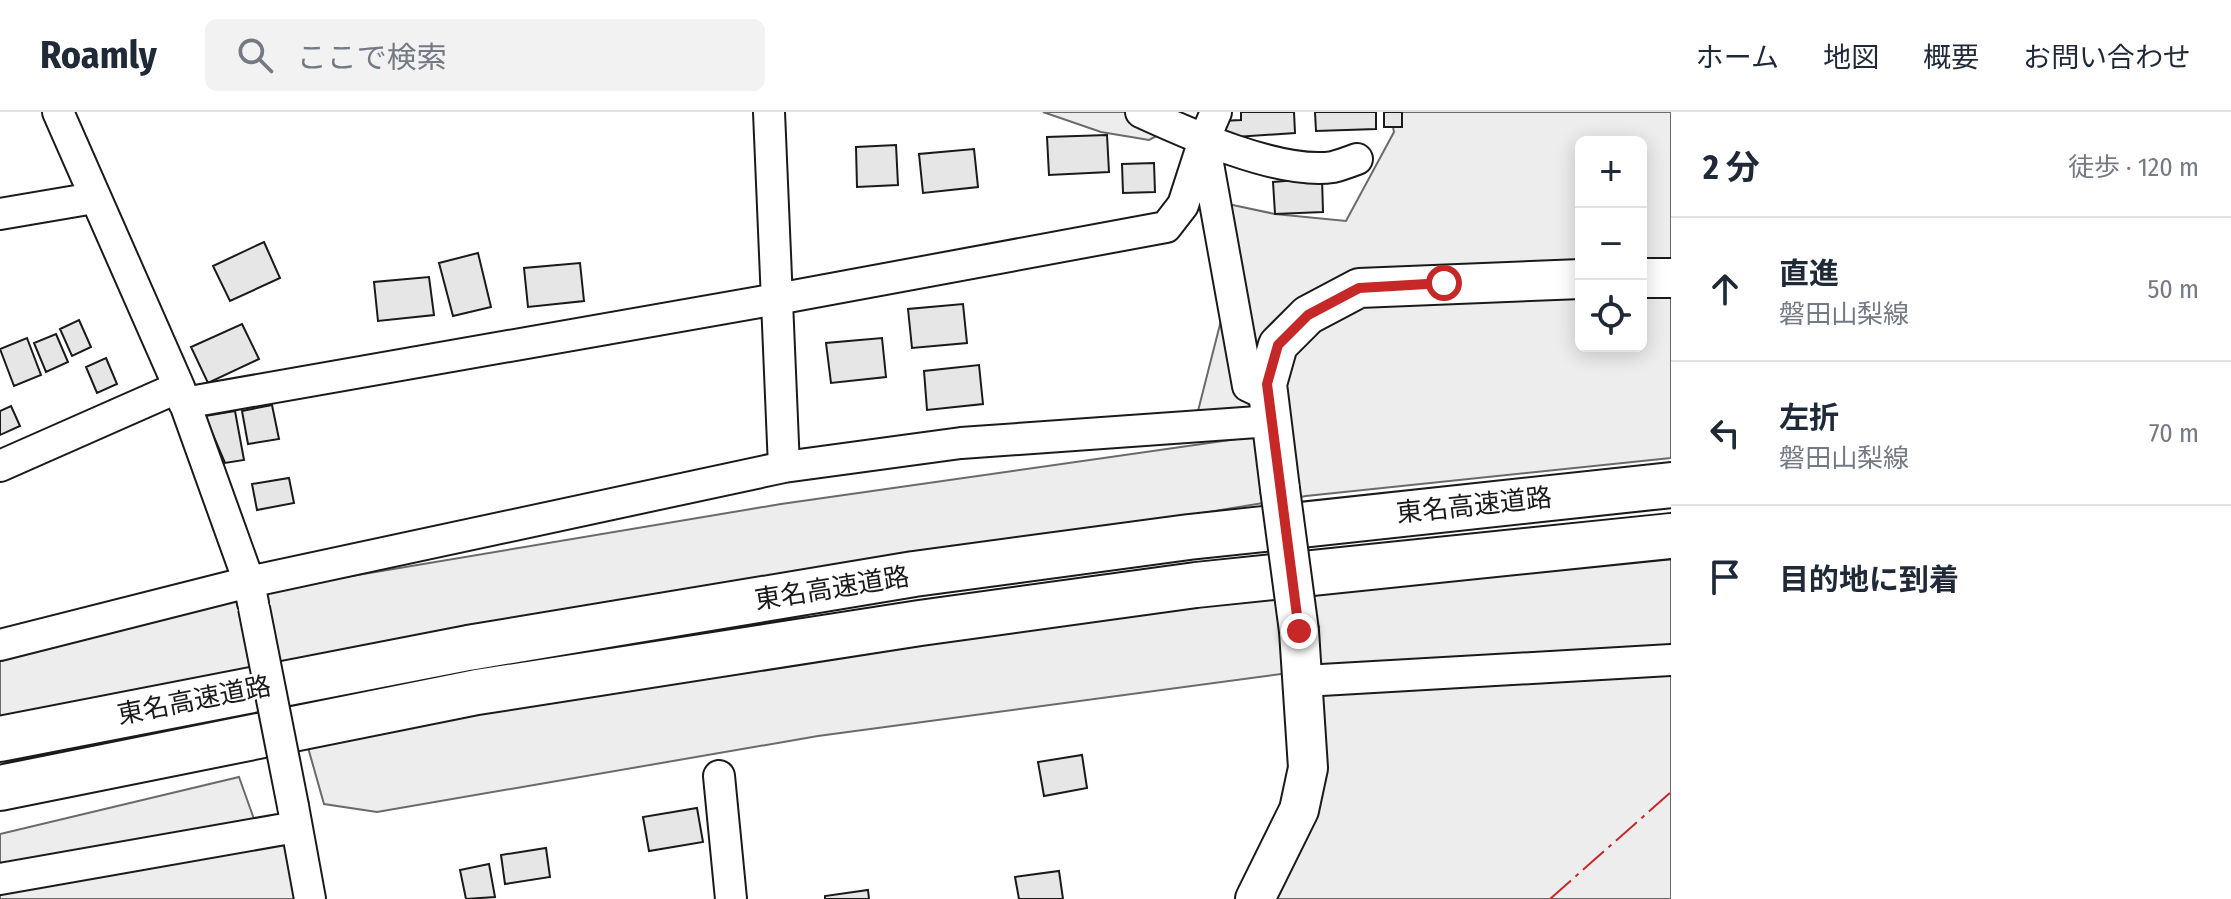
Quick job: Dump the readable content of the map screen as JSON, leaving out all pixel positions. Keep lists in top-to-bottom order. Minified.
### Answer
{"streets":{"highway":["東名高速道路"]},"page":{"header":"Roamly","search":"ここで検索","nav":["ホーム","地図","概要","お問い合わせ"],"heading":["2 分","徒歩 · 120 m"],"map_buttons":["+","−"],"list":[["直進","磐田山梨線","50 m"],["左折","磐田山梨線","70 m"],"目的地に到着"]}}
